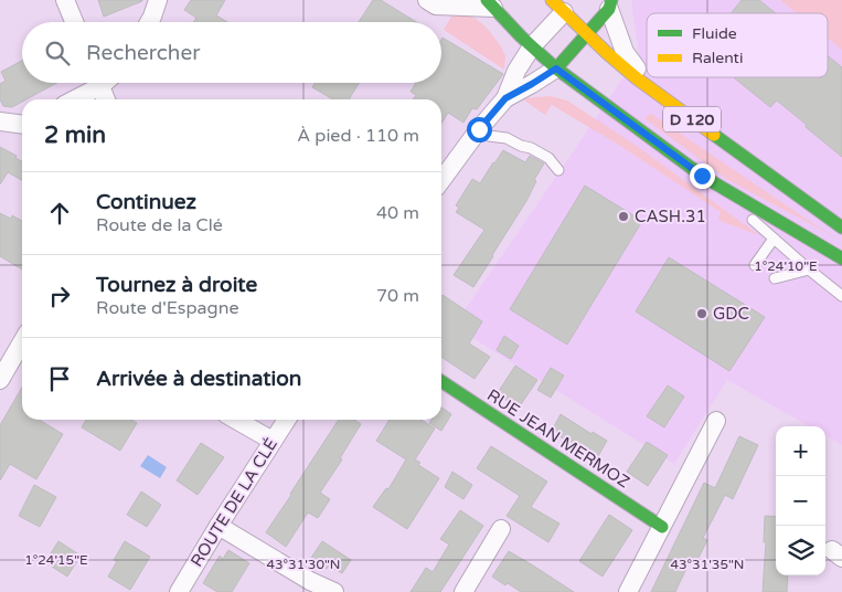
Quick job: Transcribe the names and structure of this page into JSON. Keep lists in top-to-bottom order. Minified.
{"streets":{"main road":["D 120","RUE JEAN MERMOZ"],"street":["ROUTE DE LA CLÉ"]},"places":["CASH.31","GDC"],"legend":["Fluide","Ralenti"],"page":{"search":"Rechercher","heading":["2 min","À pied · 110 m"],"list":[["Continuez","Route de la Clé","40 m"],["Tournez à droite","Route d'Espagne","70 m"],"Arrivée à destination"],"map_buttons":["+","−"]},"coordinates":["1°24'10\"E","1°24'15\"E","43°31'30\"N","43°31'35\"N"]}
